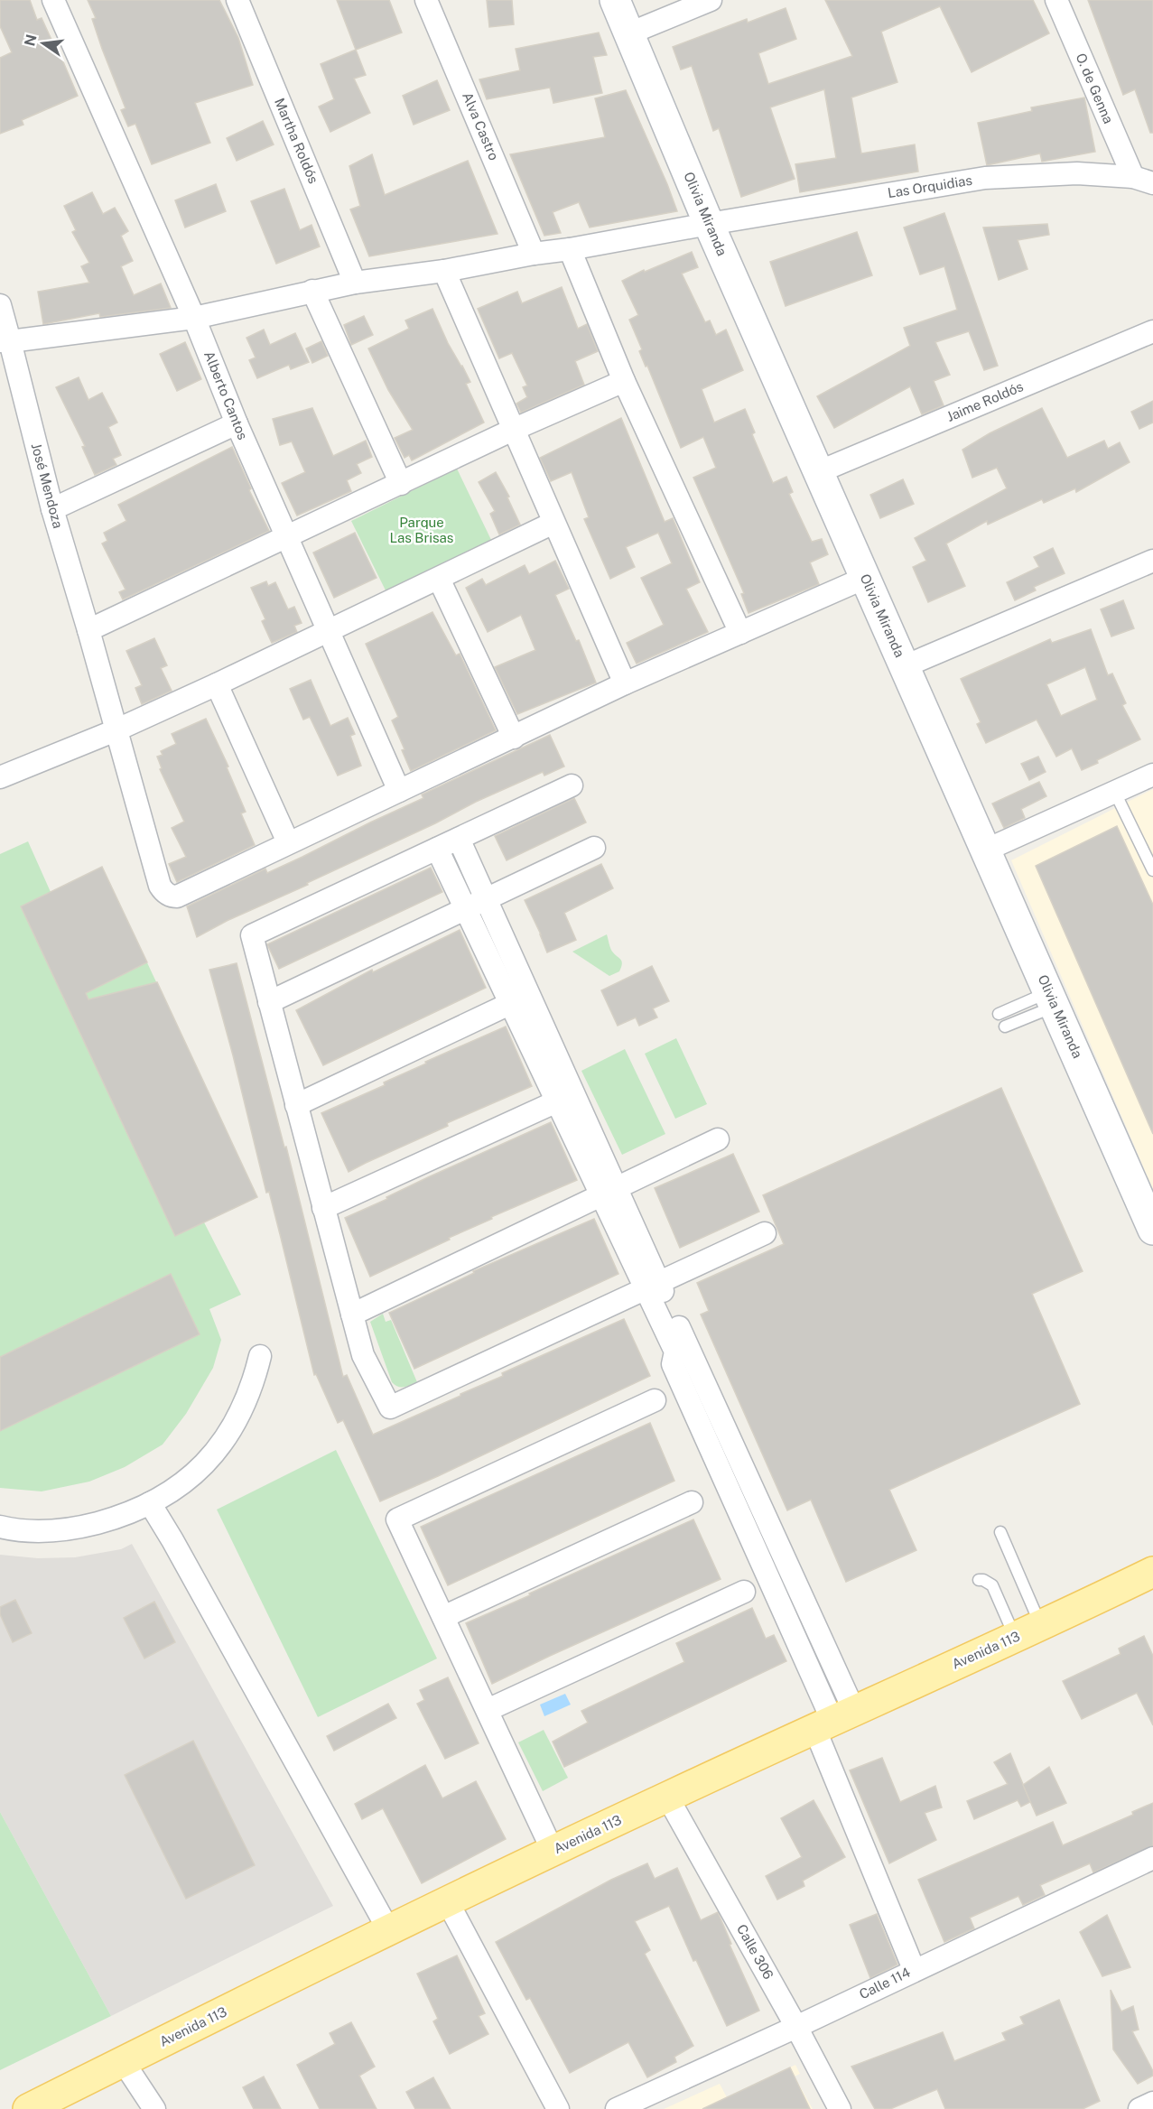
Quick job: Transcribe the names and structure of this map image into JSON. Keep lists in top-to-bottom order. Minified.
{"streets":{"main road":["Avenida 113"],"street":["O. de Genna","Alva Castro","Martha Roldós","Las Orquidias","Olivia Miranda","Alberto Cantos","Jaime Roldós","José Mendoza","Calle 306","Calle 114"]},"crossings":[["O. de Genna","Las Orquidias"],["Alva Castro","Las Orquidias"],["Martha Roldós","Las Orquidias"],["Las Orquidias","Olivia Miranda"],["Las Orquidias","Alberto Cantos"],["Las Orquidias","José Mendoza"],["Olivia Miranda","Jaime Roldós"],["Avenida 113","Calle 306"],["Calle 306","Calle 114"]],"parks":["Parque Las Brisas"],"north":"left"}
